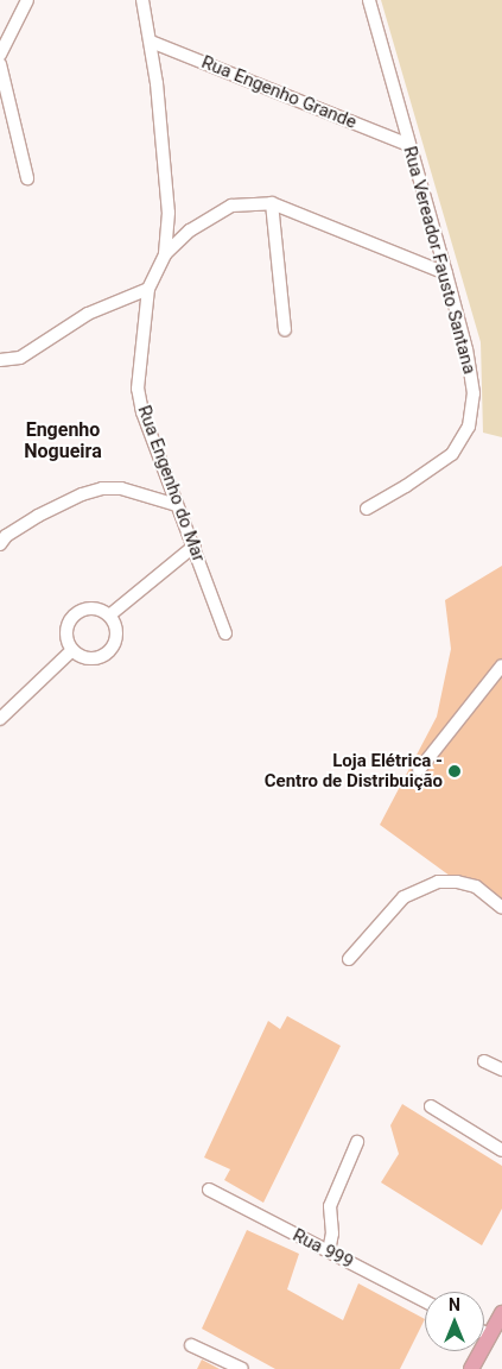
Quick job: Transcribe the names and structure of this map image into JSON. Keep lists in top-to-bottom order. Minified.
{"streets":{"street":["Rua Engenho Grande","Rua Vereador Fausto Santana","Rua Engenho do Mar","Rua 999"]},"crossings":[["Rua Engenho Grande","Rua Vereador Fausto Santana"],["Rua Vereador Fausto Santana","Rua Engenho do Mar"]],"districts":["Engenho Nogueira"],"places":["Loja Elétrica - Centro de Distribuição"],"north":"top"}
